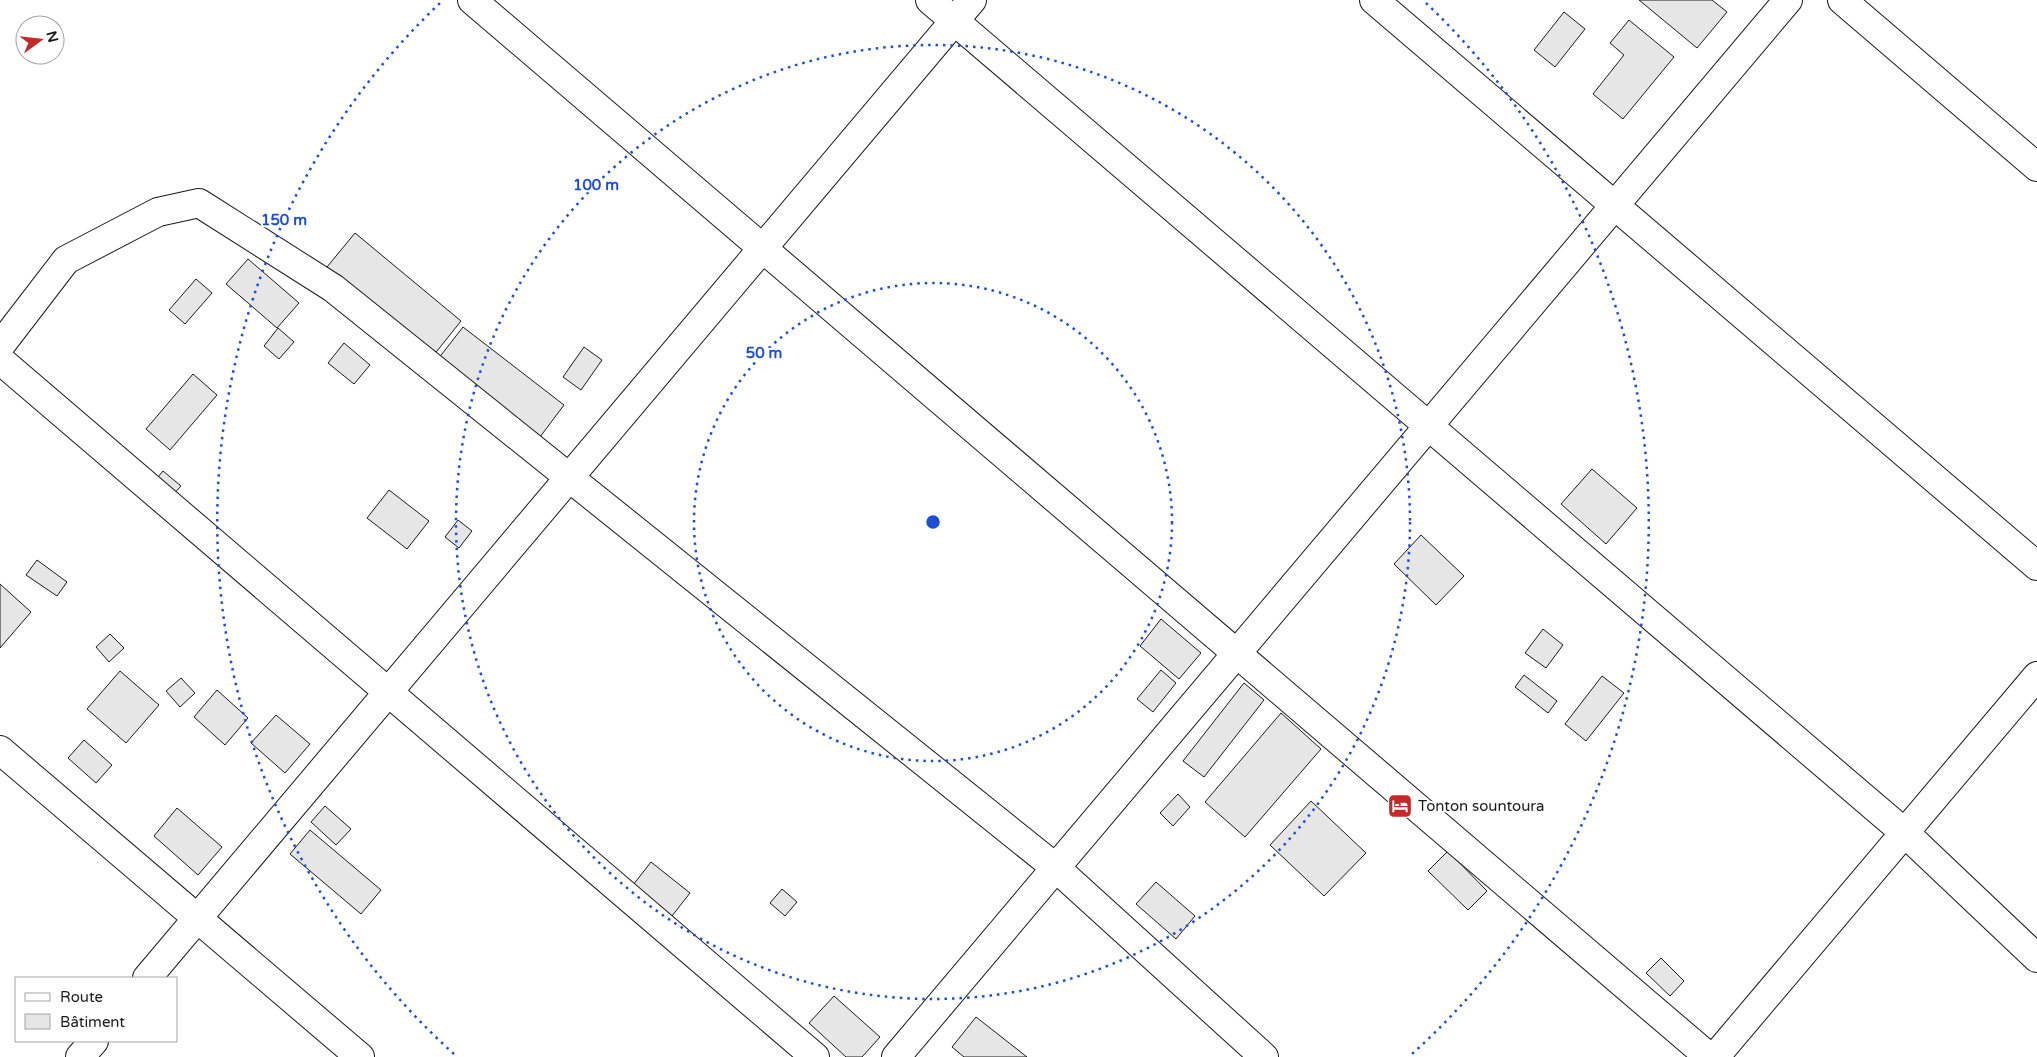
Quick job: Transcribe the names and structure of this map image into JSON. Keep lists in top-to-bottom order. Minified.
{"places":{"hotel":["Tonton sountoura"]},"legend":["Route","Bâtiment"],"north":"right","rings":["100 m","150 m","50 m"]}
